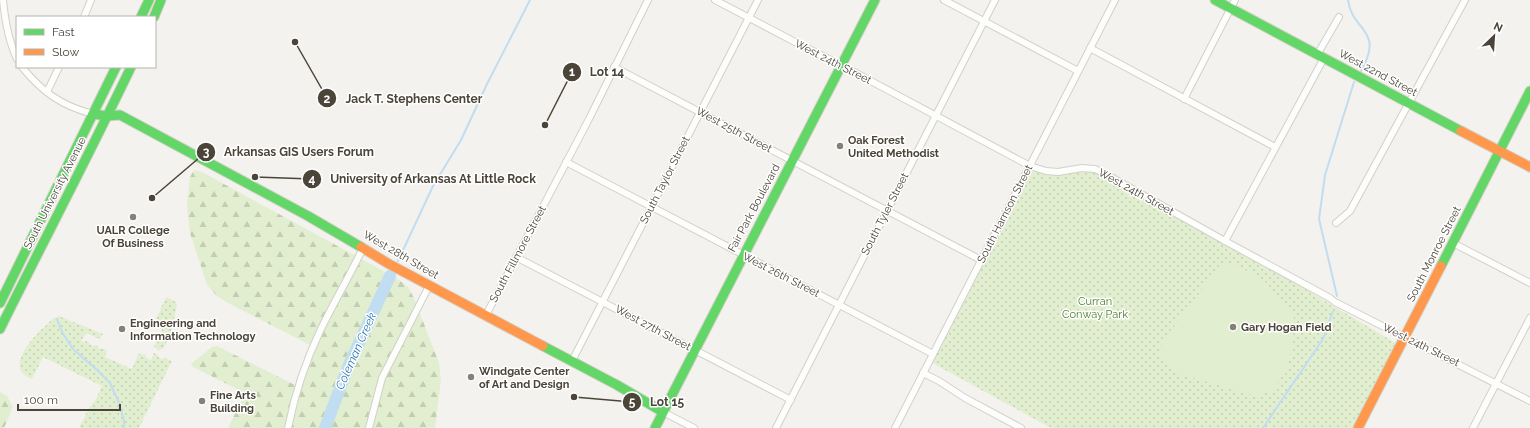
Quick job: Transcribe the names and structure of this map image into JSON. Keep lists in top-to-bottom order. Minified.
{"streets":{"street":["West 24th Street","West 22nd Street","West 25th Street","South Taylor Street","South University Avenue","Fair Park Boulevard","South Tyler Street","South Harrison Street","South Fillmore Street","South Monroe Street","West 28th Street","West 26th Street","West 27th Street"]},"crossings":[["West 24th Street","South Taylor Street"],["West 24th Street","Fair Park Boulevard"],["West 24th Street","South Tyler Street"],["West 24th Street","South Harrison Street"],["West 24th Street","South Monroe Street"],["West 22nd Street","South Monroe Street"],["West 25th Street","South Taylor Street"],["West 25th Street","Fair Park Boulevard"],["West 25th Street","South Tyler Street"],["West 25th Street","South Harrison Street"],["West 25th Street","South Fillmore Street"],["South Taylor Street","West 28th Street"],["South Taylor Street","West 26th Street"],["South Taylor Street","West 27th Street"],["South University Avenue","West 28th Street"],["Fair Park Boulevard","West 28th Street"],["Fair Park Boulevard","West 26th Street"],["Fair Park Boulevard","West 27th Street"],["South Tyler Street","West 26th Street"],["South Tyler Street","West 27th Street"],["South Harrison Street","West 26th Street"],["South Fillmore Street","West 28th Street"],["South Fillmore Street","West 26th Street"],["South Fillmore Street","West 27th Street"]],"water":["Coleman Creek"],"parks":["Curran Conway Park"],"places":["Jack T. Stephens Center","Lot 14","Oak Forest United Methodist","University of Arkansas At Little Rock","Arkansas GIS Users Forum","UALR College Of Business","Gary Hogan Field","Engineering and Information Technology","Windgate Center of Art and Design","Lot 15","Fine Arts Building"],"legend":["Fast","Slow"],"scale_bar":"100 m","north":"top right"}
